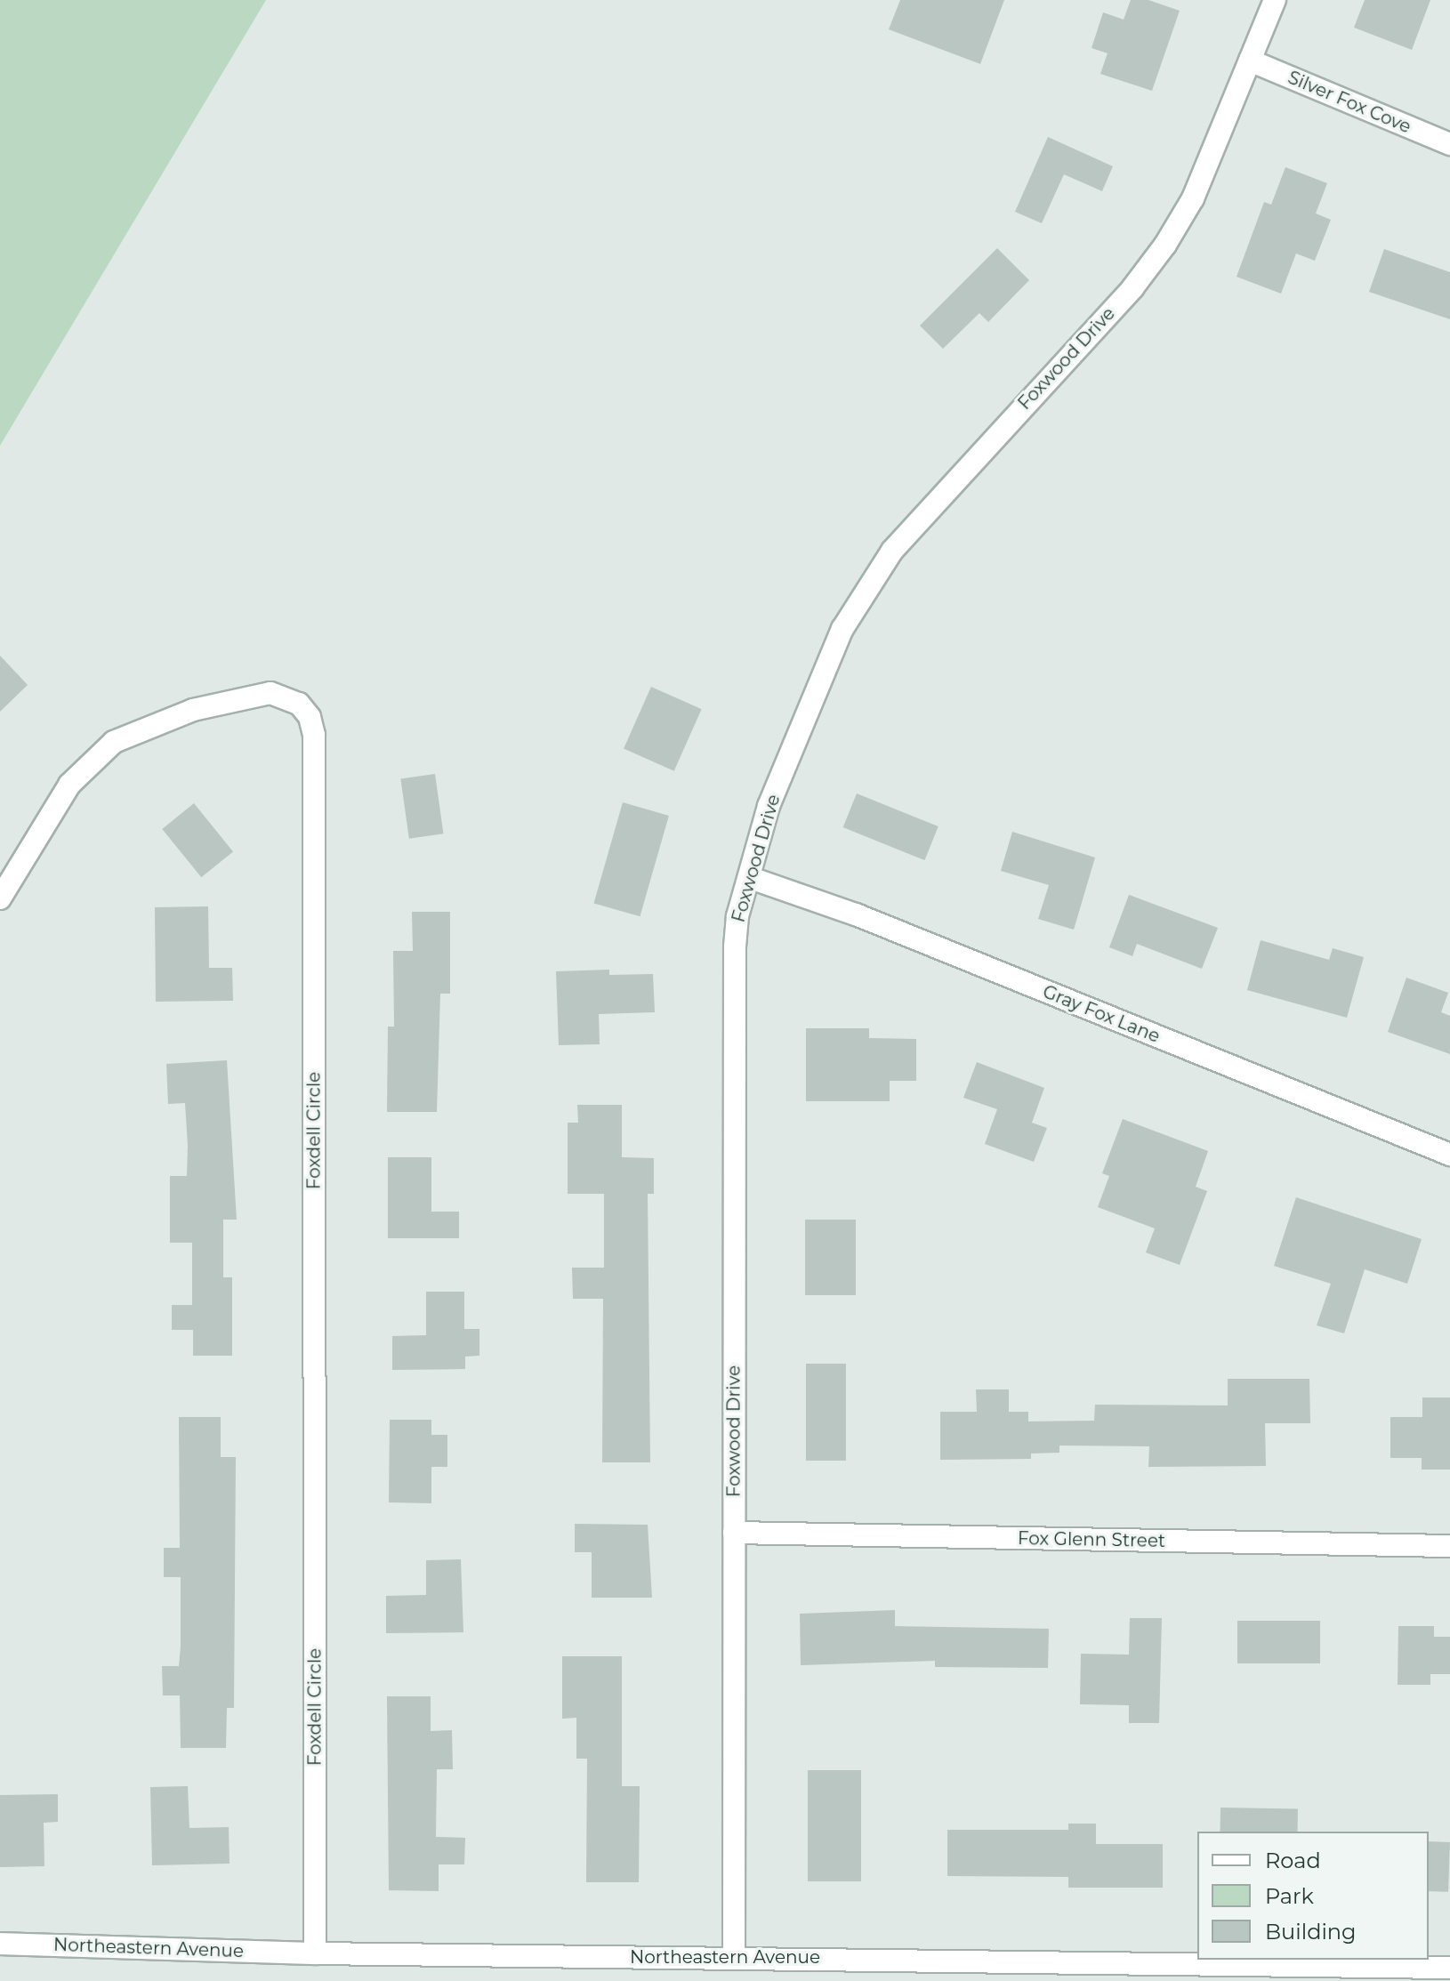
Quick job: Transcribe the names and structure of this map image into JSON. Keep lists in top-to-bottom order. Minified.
{"streets":{"street":["Silver Fox Cove","Foxwood Drive","Gray Fox Lane","Foxdell Circle","Fox Glenn Street","Northeastern Avenue"]},"crossings":[["Silver Fox Cove","Foxwood Drive"],["Foxwood Drive","Gray Fox Lane"],["Foxwood Drive","Fox Glenn Street"],["Foxwood Drive","Northeastern Avenue"],["Foxdell Circle","Northeastern Avenue"]],"legend":["Road","Park","Building"]}
